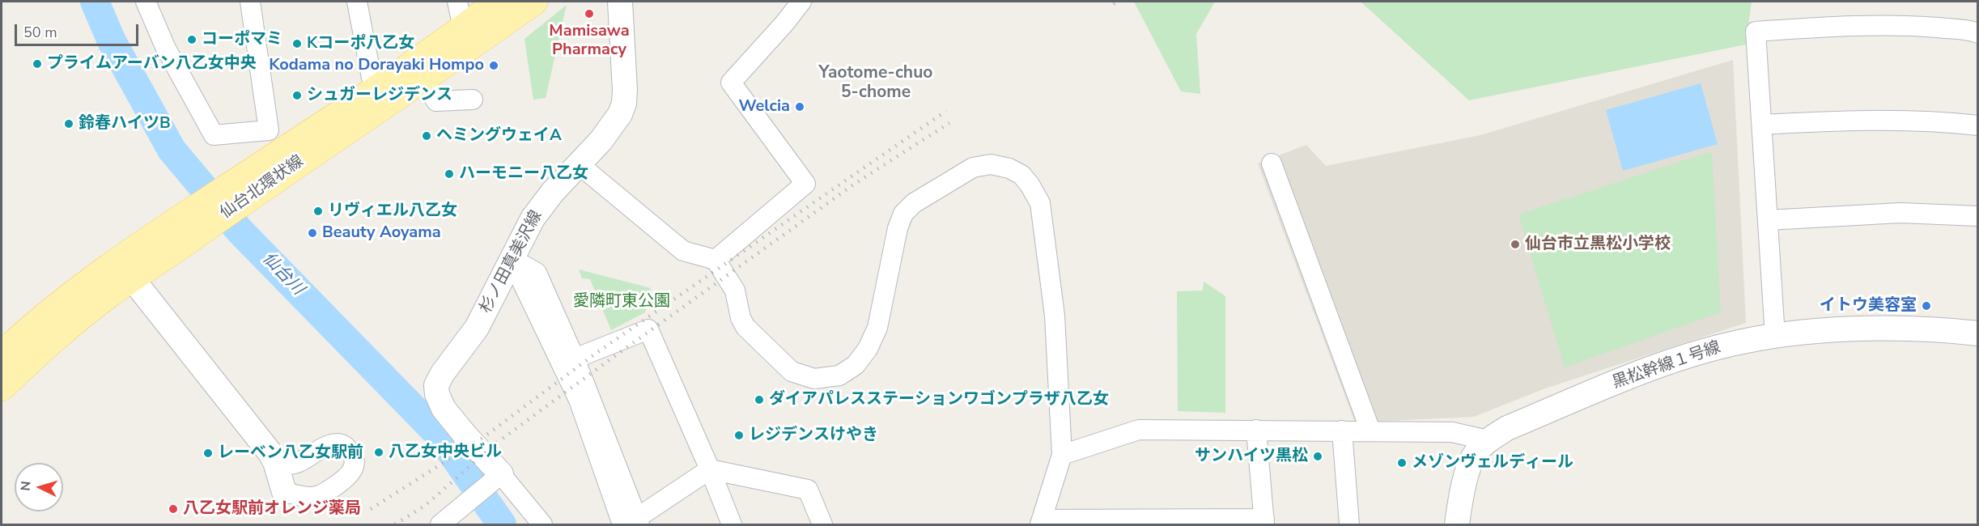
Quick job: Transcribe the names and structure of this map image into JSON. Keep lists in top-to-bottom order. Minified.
{"streets":{"main road":["仙台北環状線"],"street":["杉ノ田真美沢線","黒松幹線１号線"]},"districts":["Yaotome-chuo 5-chome"],"water":["仙台川"],"parks":["愛隣町東公園"],"places":["Mamisawa Pharmacy","コーポマミ","Kコーポ八乙女","プライムアーバン八乙女中央","Kodama no Dorayaki Hompo","シュガーレジデンス","Welcia","鈴春ハイツB","ヘミングウェイA","ハーモニー八乙女","リヴィエル八乙女","Beauty Aoyama","仙台市立黒松小学校","イトウ美容室","ダイアパレスステーションワゴンプラザ八乙女","レジデンスけやき","八乙女中央ビル","レーベン八乙女駅前","サンハイツ黒松","メゾンヴェルディール","八乙女駅前オレンジ薬局"],"scale_bar":"50 m","north":"left"}
